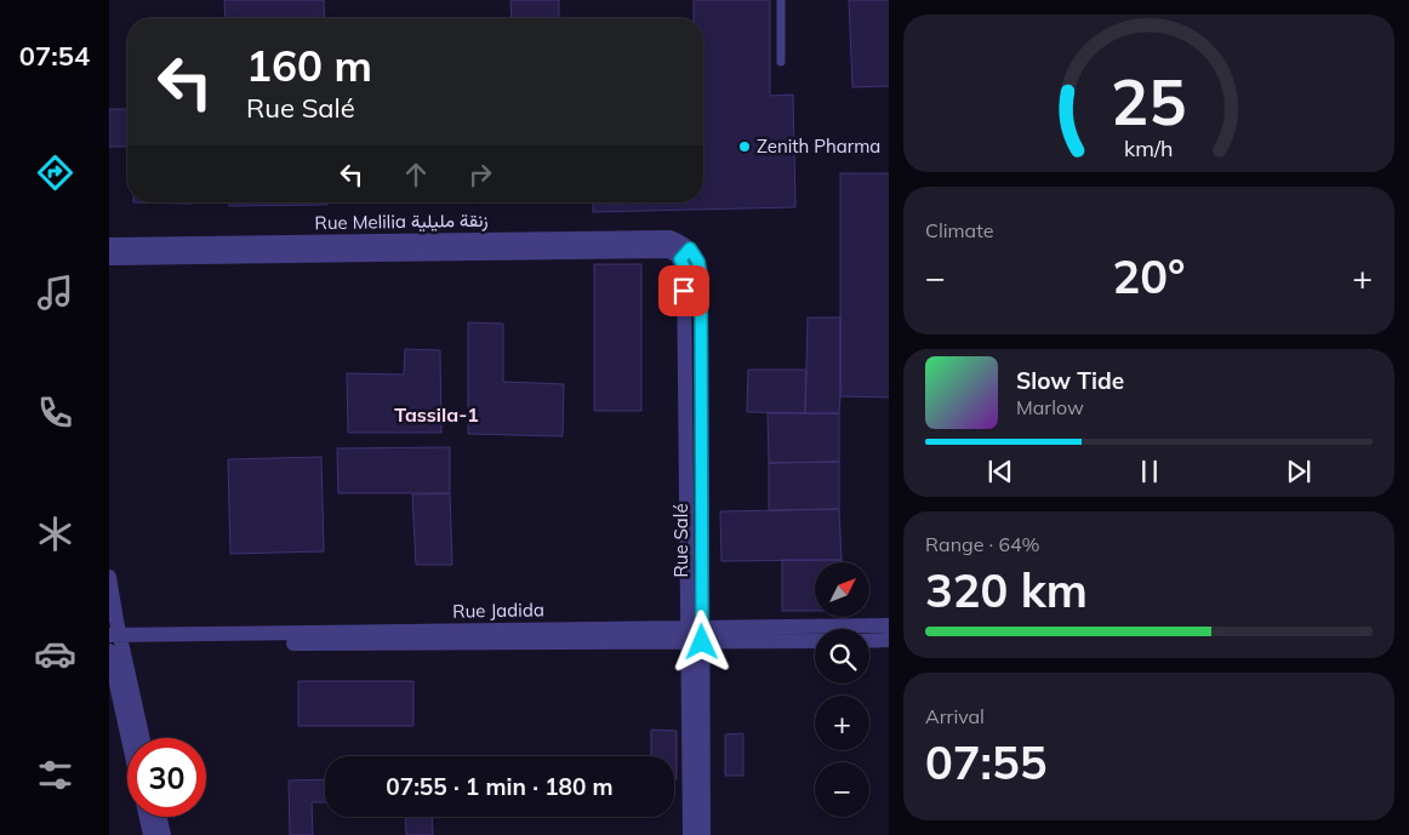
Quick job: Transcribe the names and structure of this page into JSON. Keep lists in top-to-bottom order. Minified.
{"streets":{"street":["Rue Melilia زنقة مليلية","Rue Salé","Rue Jadida"]},"crossings":[["Rue Melilia زنقة مليلية","Rue Salé"],["Rue Salé","Rue Jadida"]],"districts":["Tassila-1"],"places":["Zenith Pharma"],"north":"top right","page":{"tabs":"07:54","turn":["160 m","Rue Salé"],"tile":["Climate",["Range · 64%","320 km"],["Arrival","07:55"]],"heat":["−","20°","+"],"song":["Slow Tide","Marlow"],"map_buttons":["+","−"],"limit":"30","trip":"07:55 · 1 min · 180 m","gauge":["25","km/h"]}}
